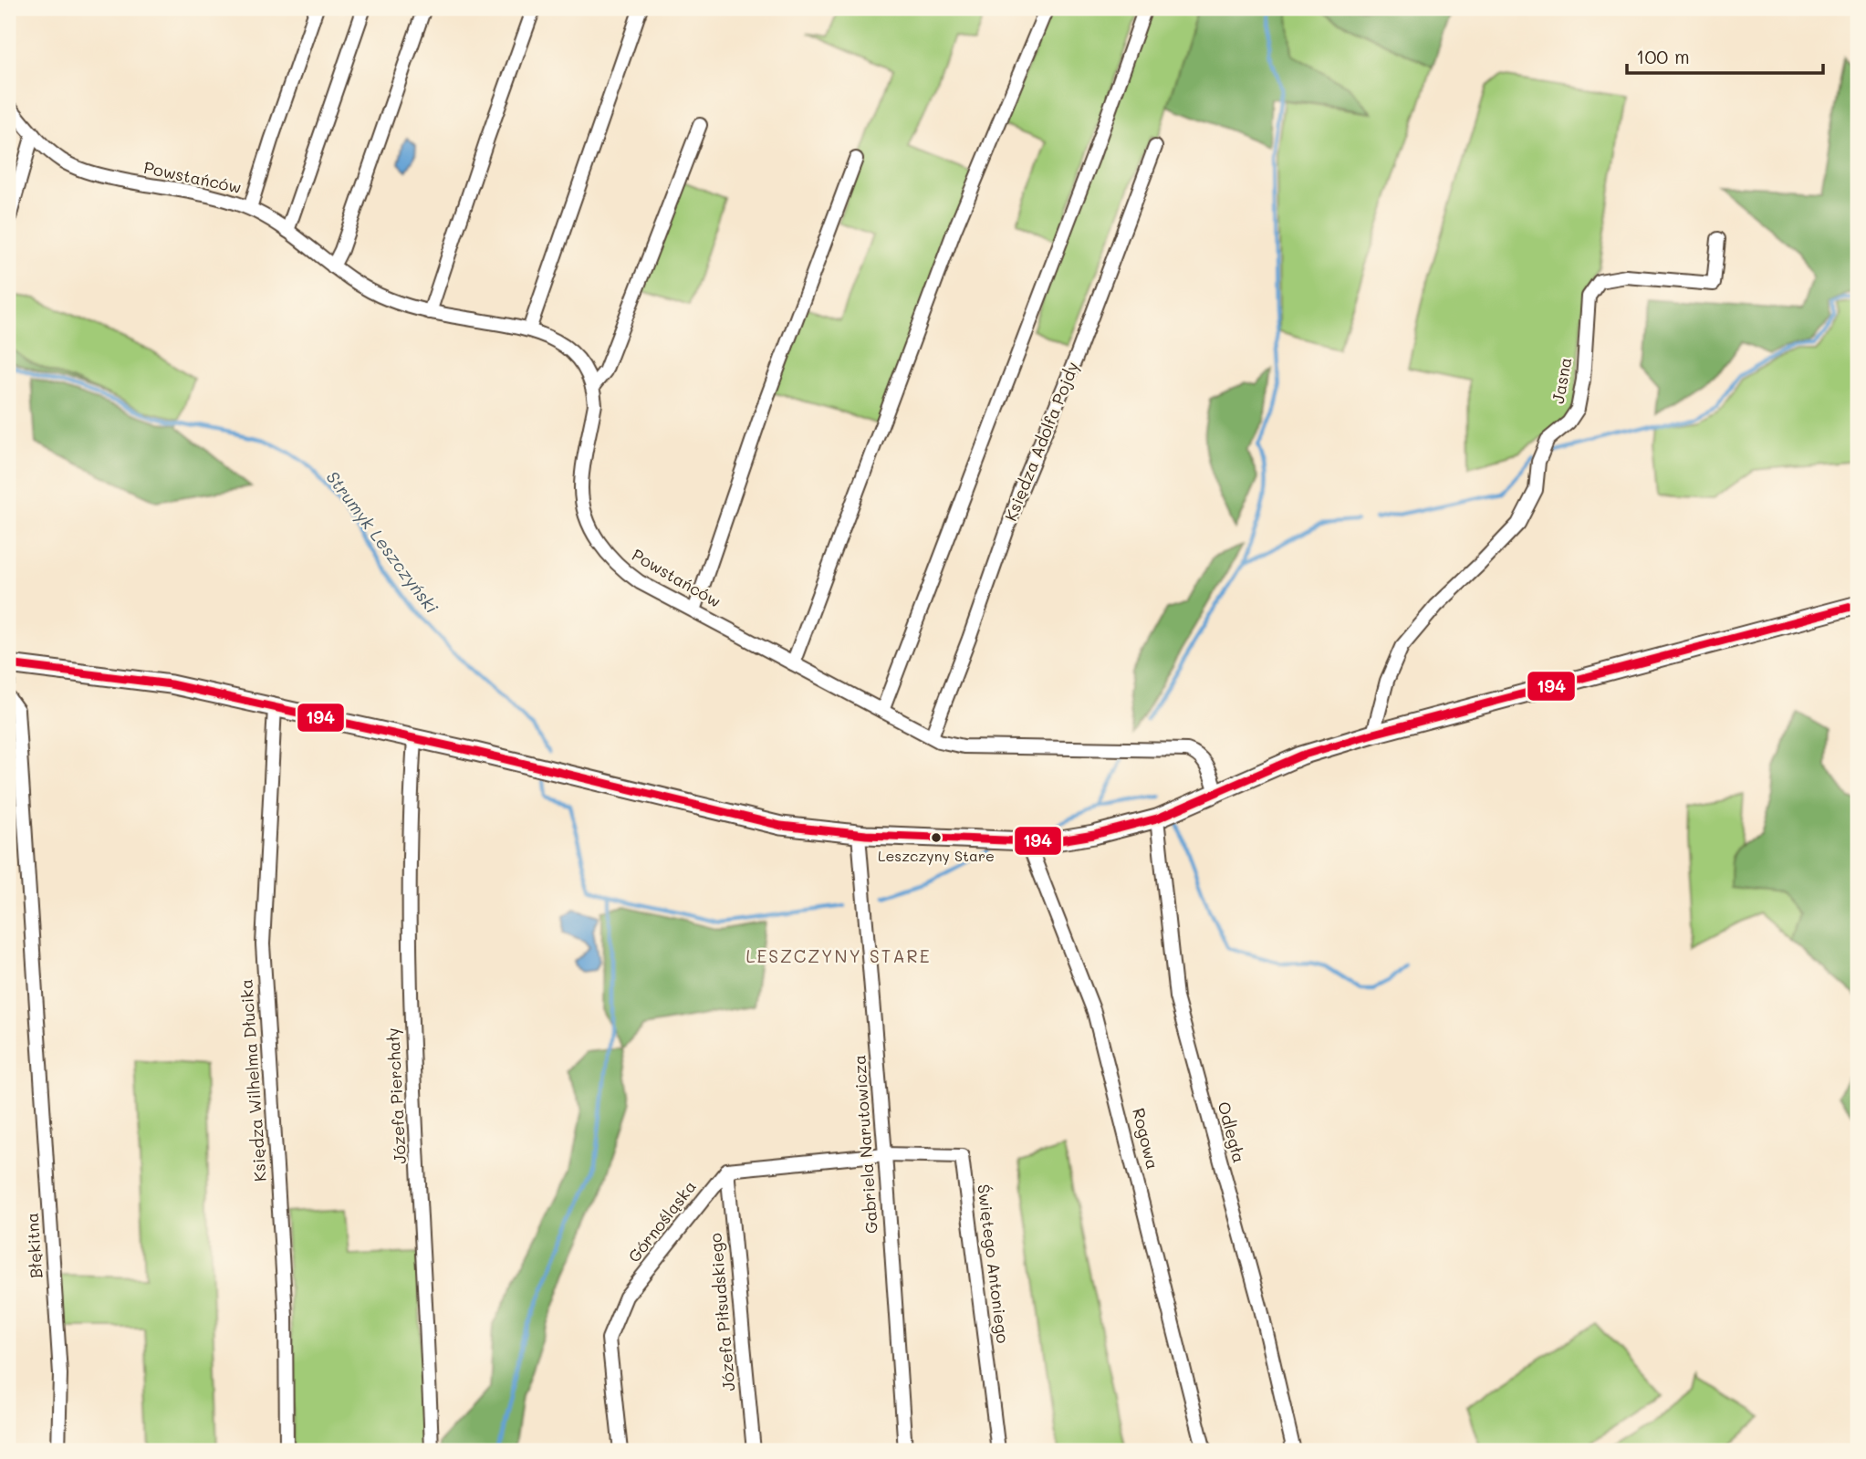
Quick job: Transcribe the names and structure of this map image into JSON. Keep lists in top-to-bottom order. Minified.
{"streets":{"street":["Powstańców","Jasna","Księdza Adolfa Pojdy","Księdza Wilhelma Dłucika","Józefa Pierchały","Odległa","Rogowa","Gabriela Narutowicza","Górnośląska","Błękitna","Świętego Antoniego","Józefa Piłsudskiego"]},"crossings":[["Powstańców","Księdza Adolfa Pojdy"],["Gabriela Narutowicza","Świętego Antoniego"],["Górnośląska","Józefa Piłsudskiego"]],"districts":["LESZCZYNY STARE"],"water":["Strumyk Leszczyński"],"places":["Leszczyny Stare"],"lines":["transit line 194"],"scale_bar":"100 m"}
